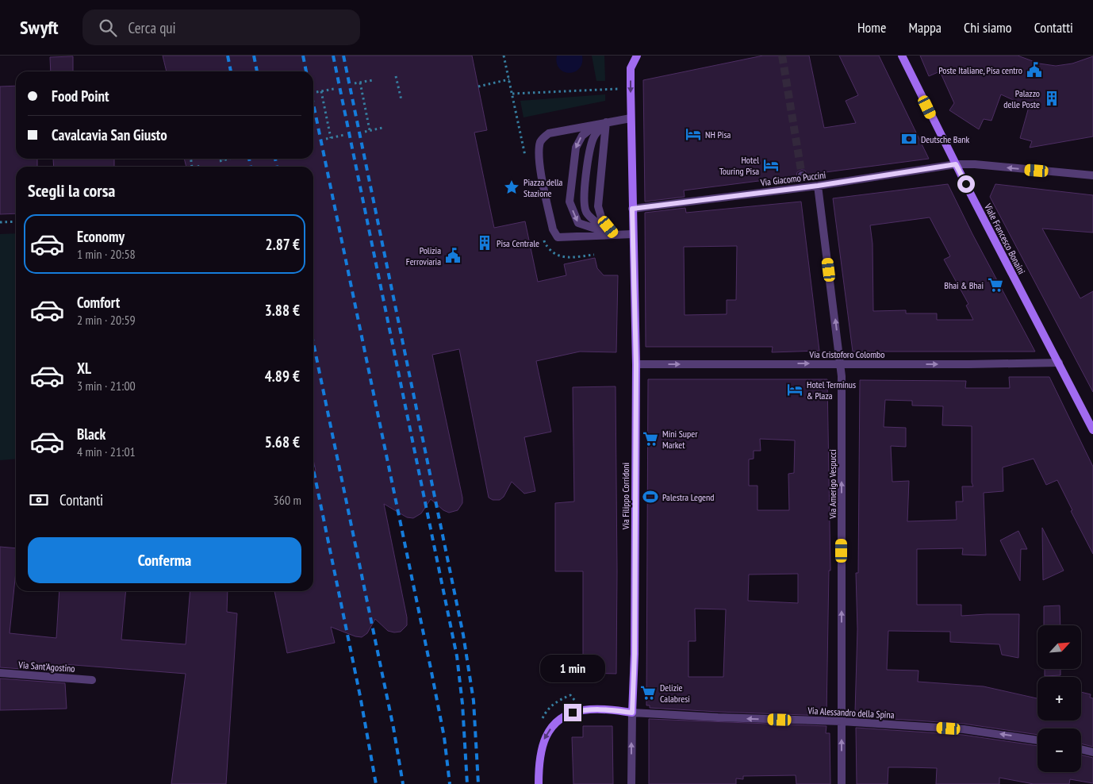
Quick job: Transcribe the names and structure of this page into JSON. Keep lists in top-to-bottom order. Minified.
{"streets":{"street":["Via Giacomo Puccini","Viale Francesco Bonaini","Via Cristoforo Colombo","Via Amerigo Vespucci","Via Filippo Corridoni","Via Sant'Agostino","Via Alessandro della Spina"]},"crossings":[["Via Giacomo Puccini","Viale Francesco Bonaini"],["Via Giacomo Puccini","Via Amerigo Vespucci"],["Via Giacomo Puccini","Via Filippo Corridoni"],["Viale Francesco Bonaini","Via Cristoforo Colombo"],["Via Cristoforo Colombo","Via Amerigo Vespucci"],["Via Cristoforo Colombo","Via Filippo Corridoni"],["Via Amerigo Vespucci","Via Alessandro della Spina"],["Via Filippo Corridoni","Via Alessandro della Spina"]],"one_way":["Via Cristoforo Colombo","Via Amerigo Vespucci","Via Alessandro della Spina"],"places":{"public building":["Poste Italiane, Pisa centro","Polizia Ferroviaria"],"building":["Palazzo delle Poste","Pisa Centrale"],"hotel":["NH Pisa","Hotel Touring Pisa","Hotel Terminus & Plaza"],"bank":["Deutsche Bank"],"place":["Piazza della Stazione"],"supermarket":["Bhai & Bhai","Mini Super Market","Delizie Calabresi"],"sports":["Palestra Legend"]},"north":"top right","page":{"header":"Swyft","search":"Cerca qui","nav":["Home","Mappa","Chi siamo","Contatti"],"banner":["Food Point","Cavalcavia San Giusto"],"heading":"Scegli la corsa","list":[{"name":"Economy","note":"1 min · 20:58","value":"2.87 €"},{"name":"Comfort","note":"2 min · 20:59","value":"3.88 €"},{"name":"XL","note":"3 min · 21:00","value":"4.89 €"},{"name":"Black","note":"4 min · 21:01","value":"5.68 €"}],"pay":["Contanti","360 m"],"buttons":"Conferma","map_buttons":["+","−"],"bubble":"1 min"}}
